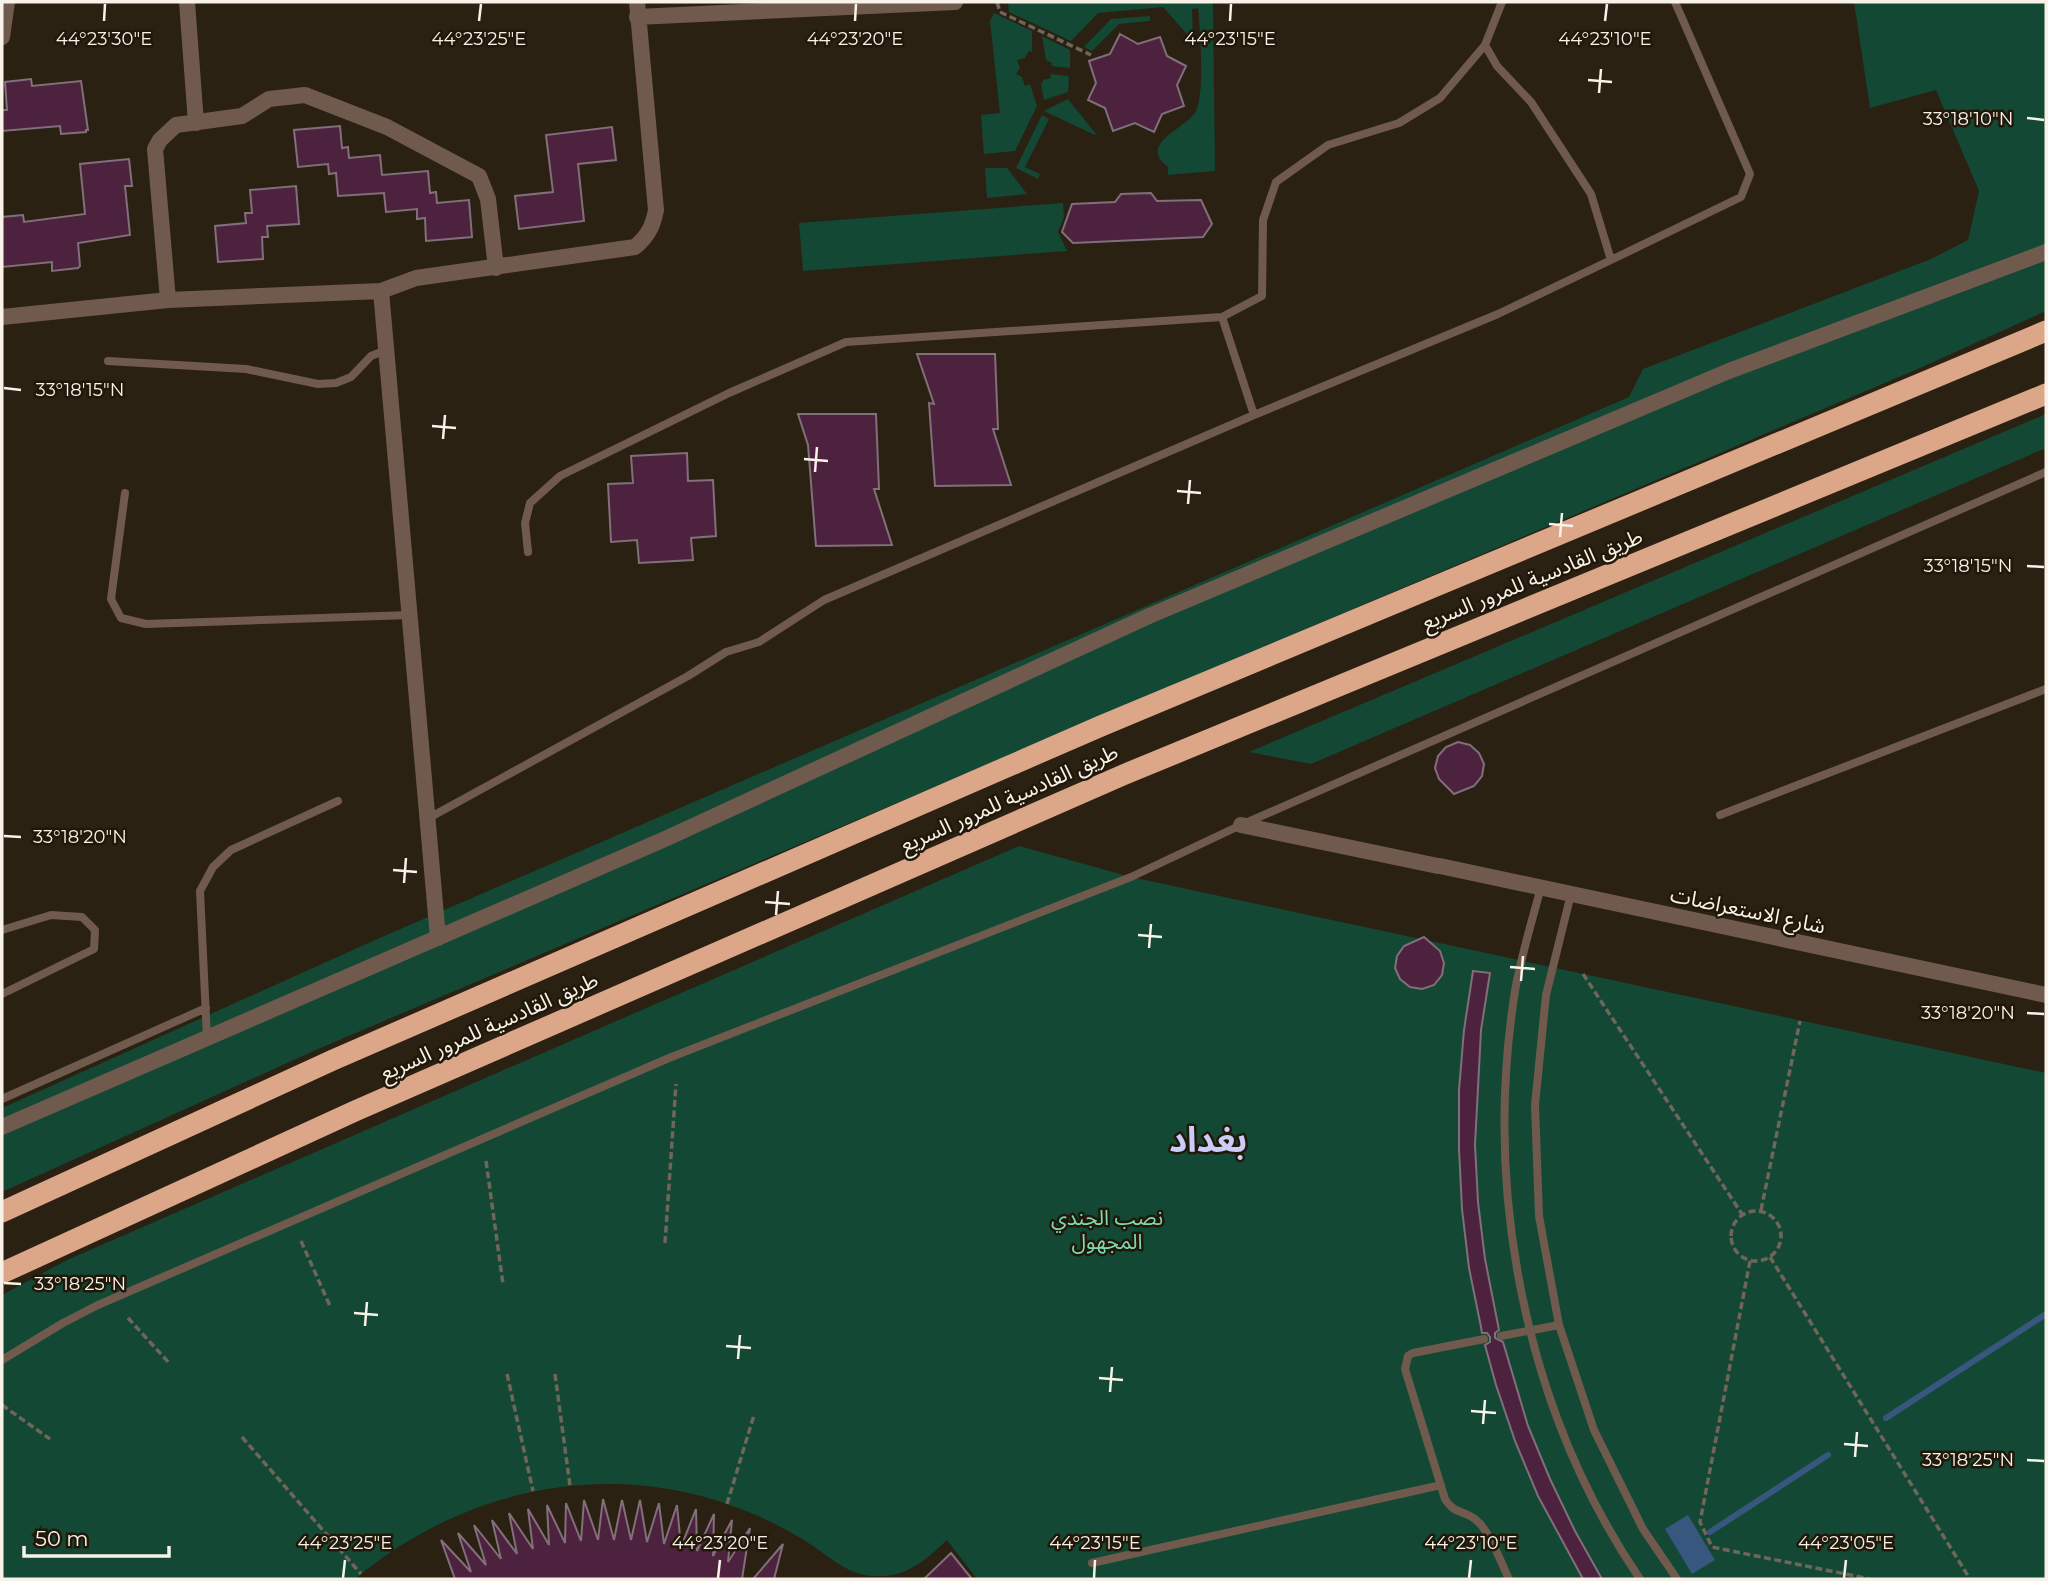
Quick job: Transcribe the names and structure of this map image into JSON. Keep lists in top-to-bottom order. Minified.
{"streets":{"highway":["طريق القادسية للمرور السريع"],"street":["شارع الاستعراضات"]},"districts":["بغداد"],"parks":["نصب الجندي المجهول"],"scale_bar":"50 m","coordinates":["44°23'30\"E","44°23'25\"E","44°23'20\"E","44°23'15\"E","44°23'10\"E","33°18'10\"N","33°18'15\"N","33°18'20\"N","33°18'25\"N","44°23'05\"E"]}
